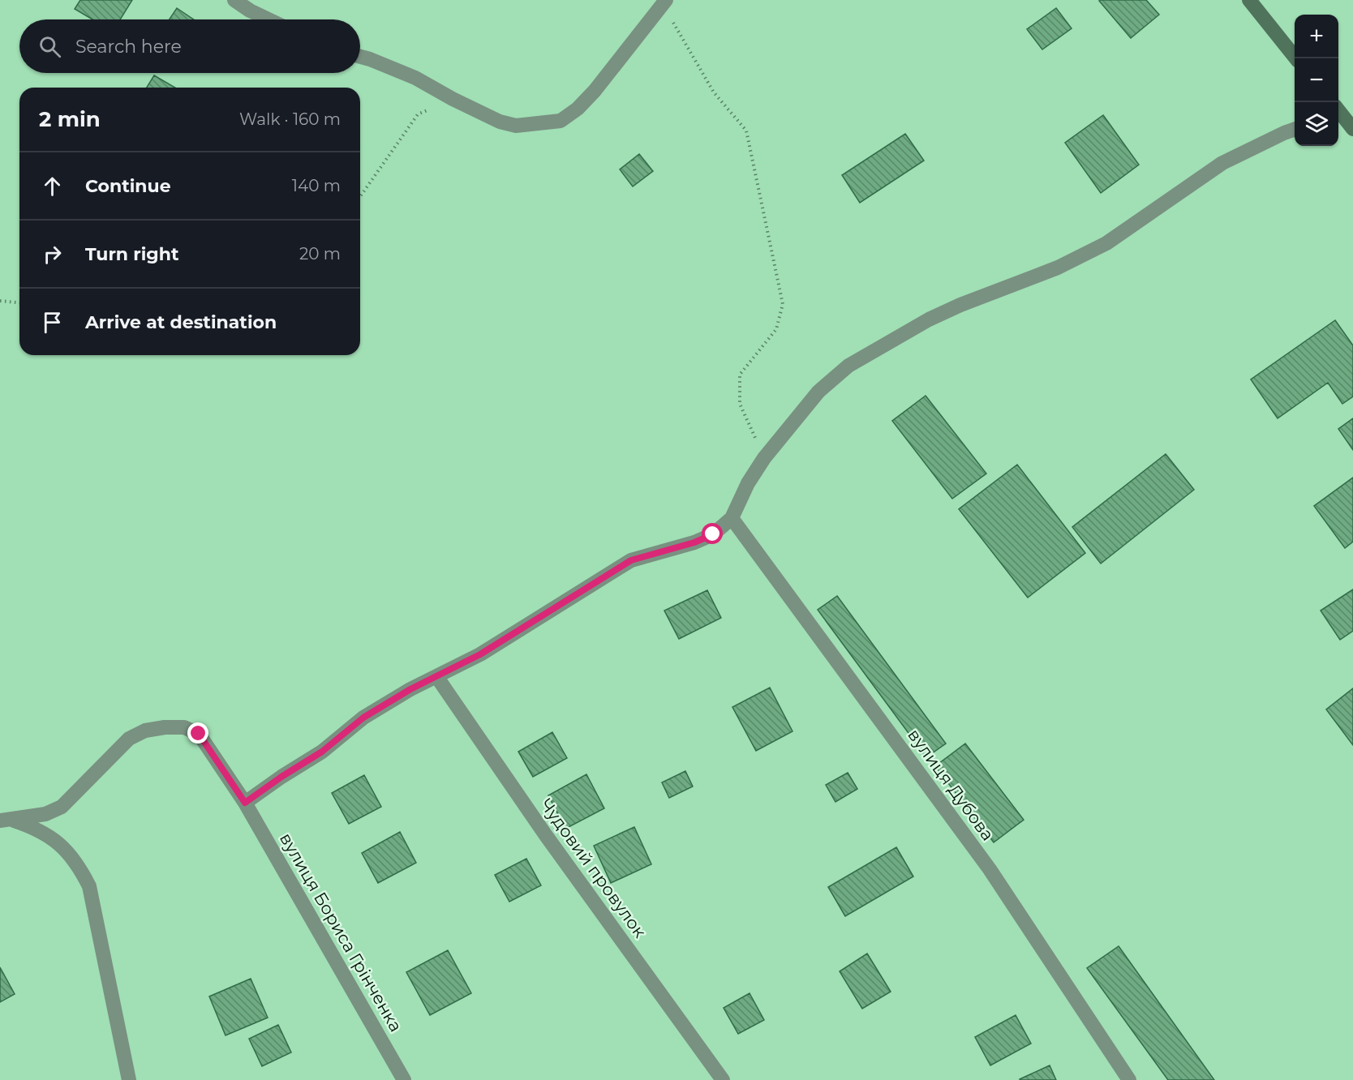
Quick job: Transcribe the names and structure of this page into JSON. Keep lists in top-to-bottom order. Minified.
{"streets":{"street":["вулиця Дубова","Чудовий провулок","вулиця Бориса Грінченка"]},"page":{"map_buttons":["+","−"],"search":"Search here","heading":["2 min","Walk · 160 m"],"list":[["Continue","140 m"],["Turn right","20 m"],"Arrive at destination"]}}
